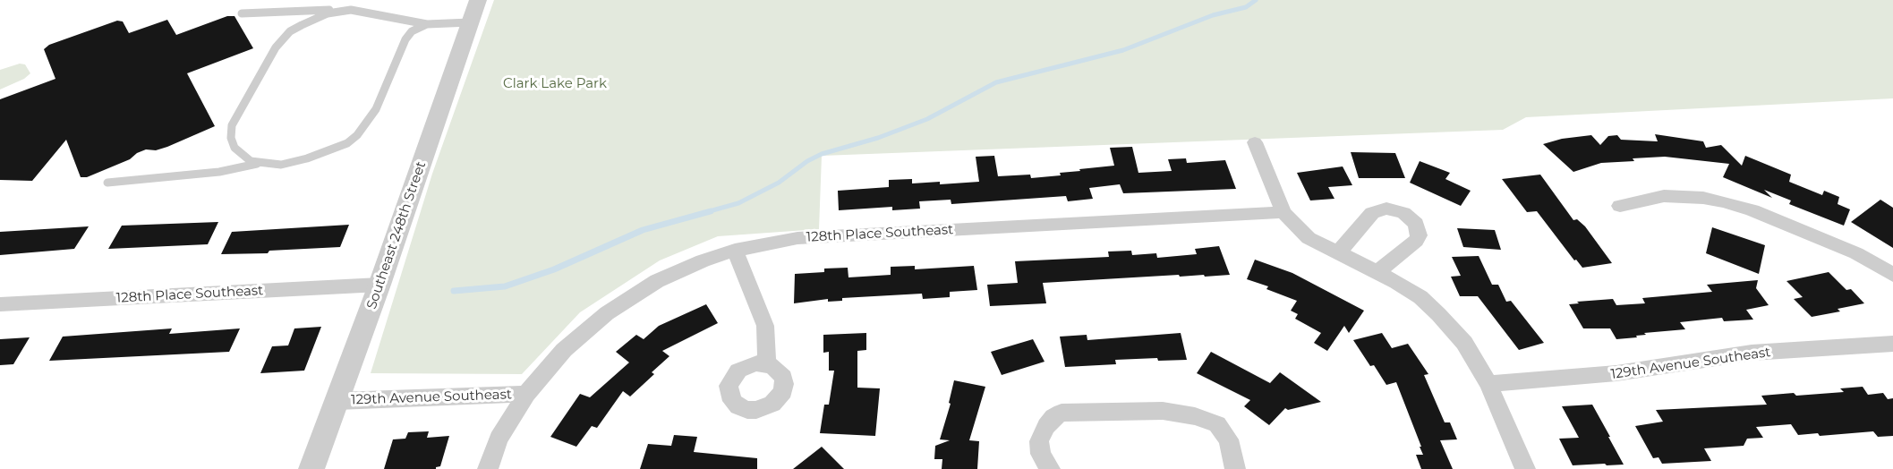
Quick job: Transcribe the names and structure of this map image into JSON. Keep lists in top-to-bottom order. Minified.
{"streets":{"street":["128th Place Southeast","Southeast 248th Street","129th Avenue Southeast"]},"crossings":[["128th Place Southeast","Southeast 248th Street"],["128th Place Southeast","129th Avenue Southeast"],["Southeast 248th Street","129th Avenue Southeast"]],"parks":["Clark Lake Park"]}
